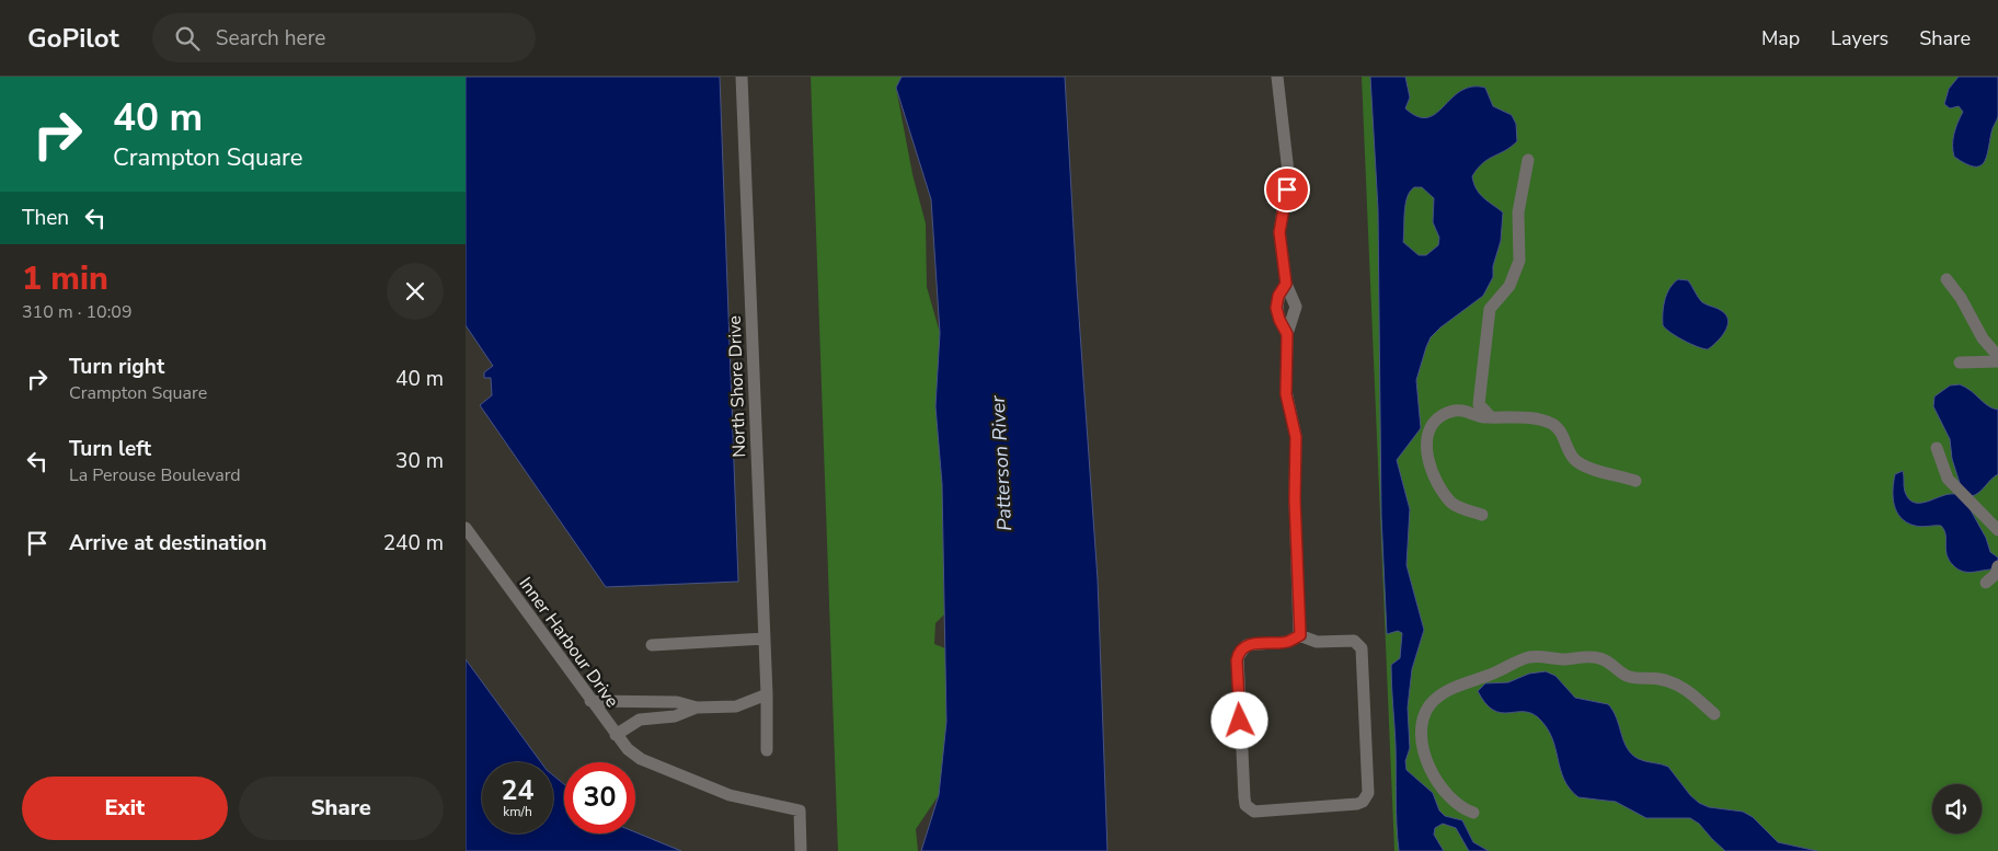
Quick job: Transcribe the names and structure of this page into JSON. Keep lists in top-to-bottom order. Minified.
{"streets":{"street":["North Shore Drive","Inner Harbour Drive"]},"water":["Patterson River"],"page":{"header":"GoPilot","search":"Search here","nav":["Map","Layers","Share"],"turn":["40 m","Crampton Square"],"then":"Then","heading":["1 min","310 m · 10:09"],"list":[{"name":"Turn right","note":"Crampton Square","value":"40 m"},{"name":"Turn left","note":"La Perouse Boulevard","value":"30 m"},{"name":"Arrive at destination","value":"240 m"}],"speed":"24 km/h","limit":"30","buttons":["Exit","Share"]}}
